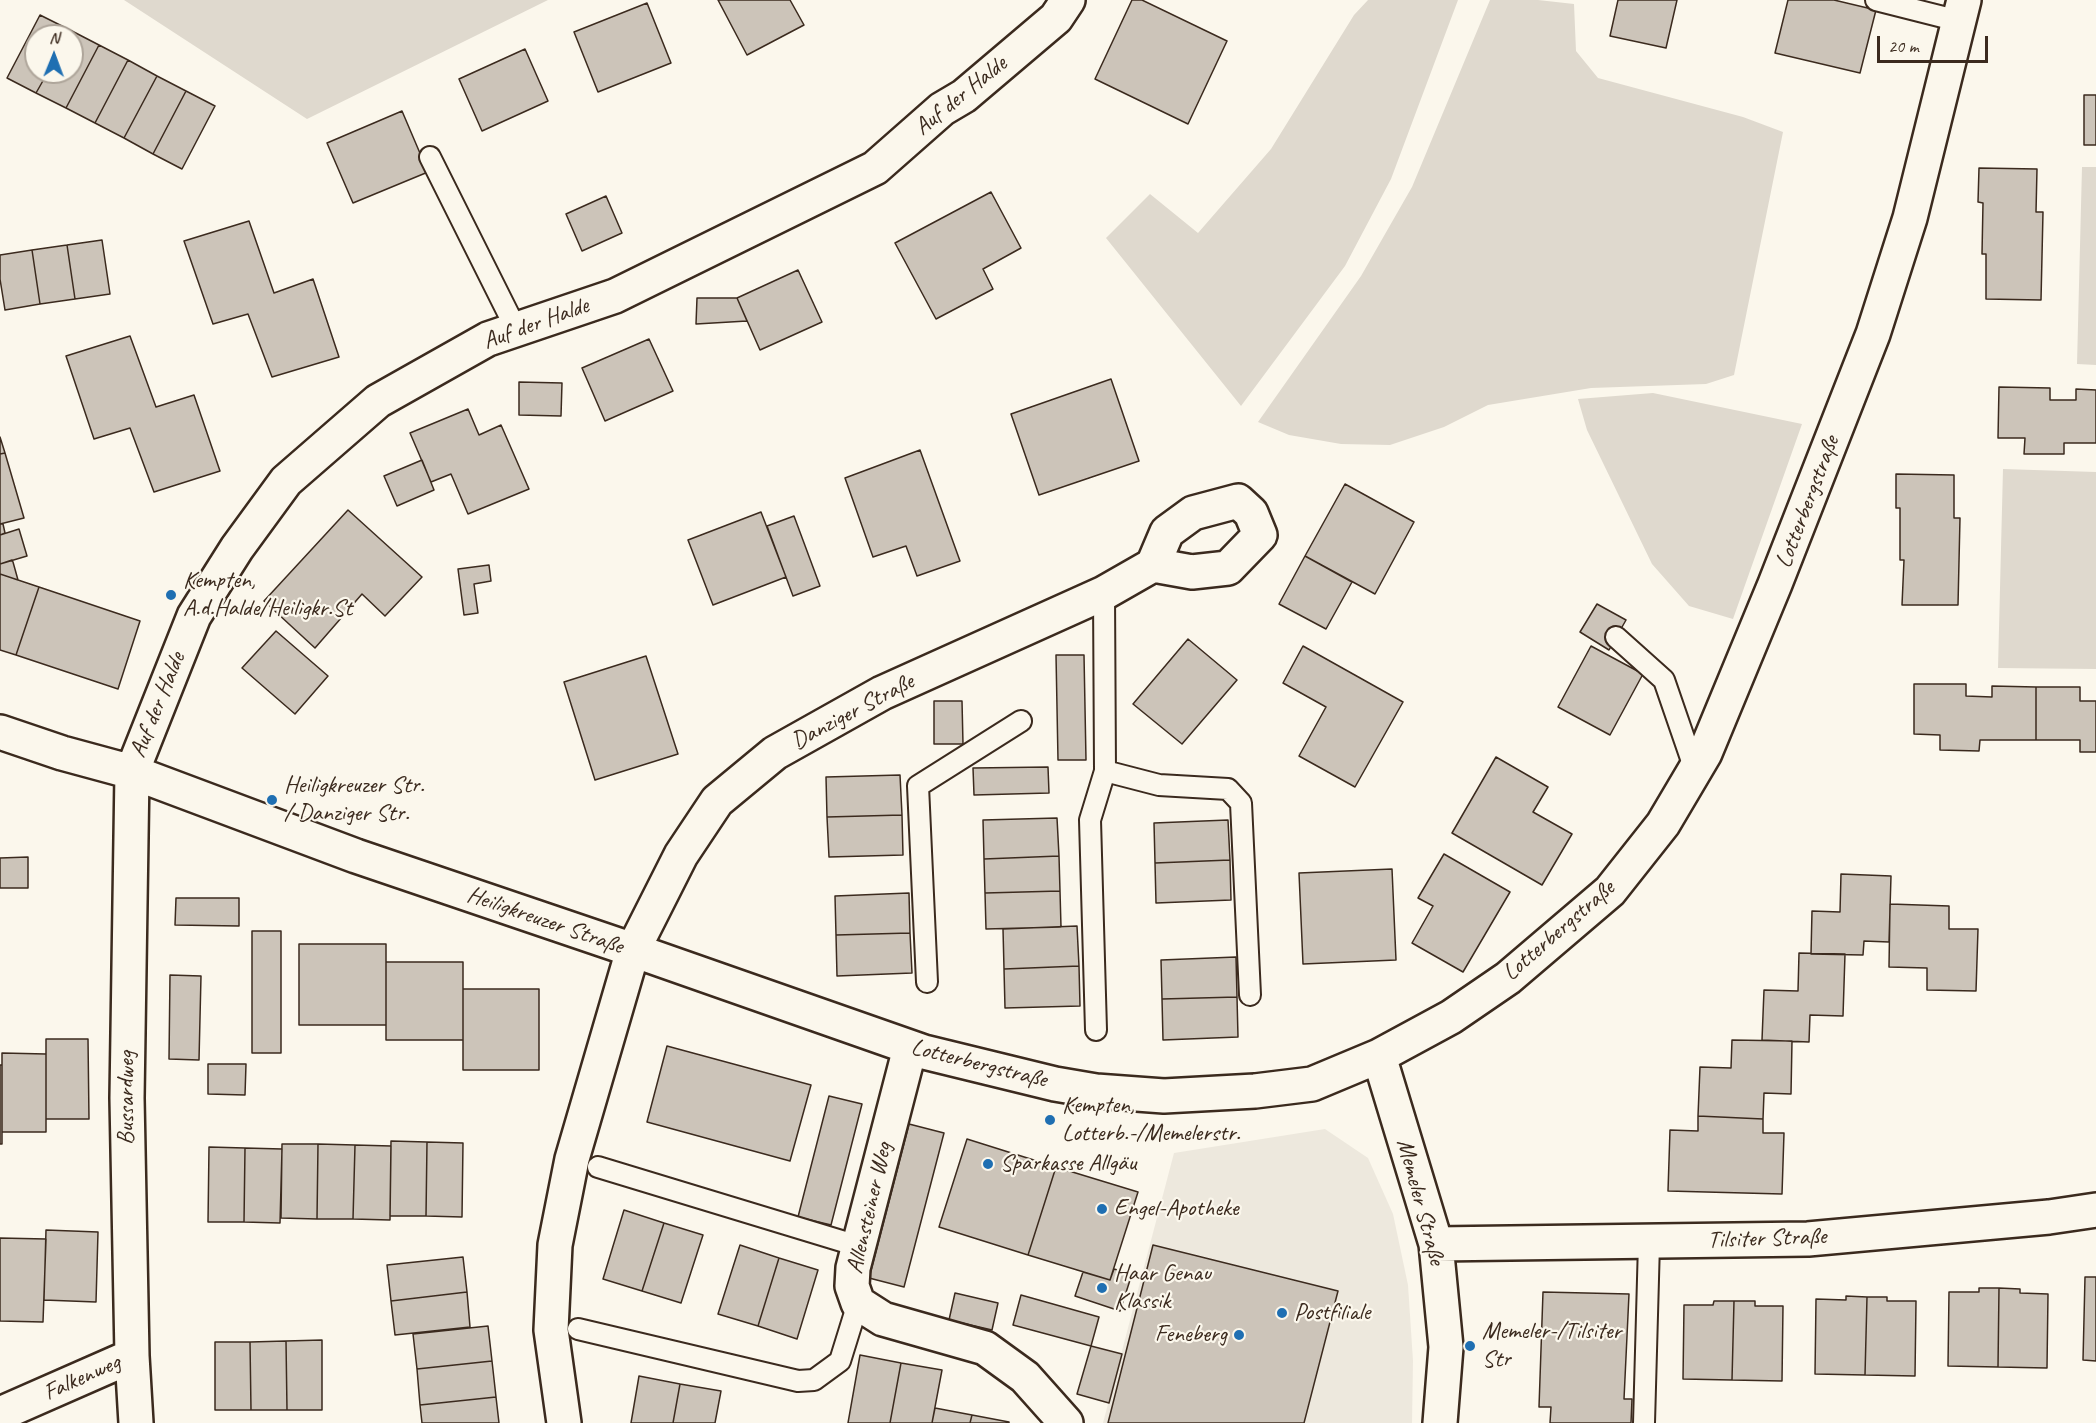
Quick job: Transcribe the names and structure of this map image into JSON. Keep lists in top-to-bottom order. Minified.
{"streets":{"street":["Auf der Halde","Lotterbergstraße","Danziger Straße","Heiligkreuzer Straße","Bussardweg","Memeler Straße","Allensteiner Weg","Tilsiter Straße","Falkenweg"]},"crossings":[["Auf der Halde","Heiligkreuzer Straße"],["Auf der Halde","Bussardweg"],["Lotterbergstraße","Danziger Straße"],["Lotterbergstraße","Heiligkreuzer Straße"],["Lotterbergstraße","Memeler Straße"],["Lotterbergstraße","Allensteiner Weg"],["Danziger Straße","Heiligkreuzer Straße"],["Heiligkreuzer Straße","Bussardweg"],["Bussardweg","Falkenweg"],["Memeler Straße","Tilsiter Straße"]],"places":["Kempten, A.d.Halde/Heiligkr.St","Heiligkreuzer Str. / Danziger Str.","Kempten, Lotterb.-/Memelerstr.","Sparkasse Allgäu","Engel-Apotheke","Haar Genau Klassik","Postfiliale","Feneberg","Memeler-/Tilsiter Str"],"scale_bar":"20 m","north":"top"}
